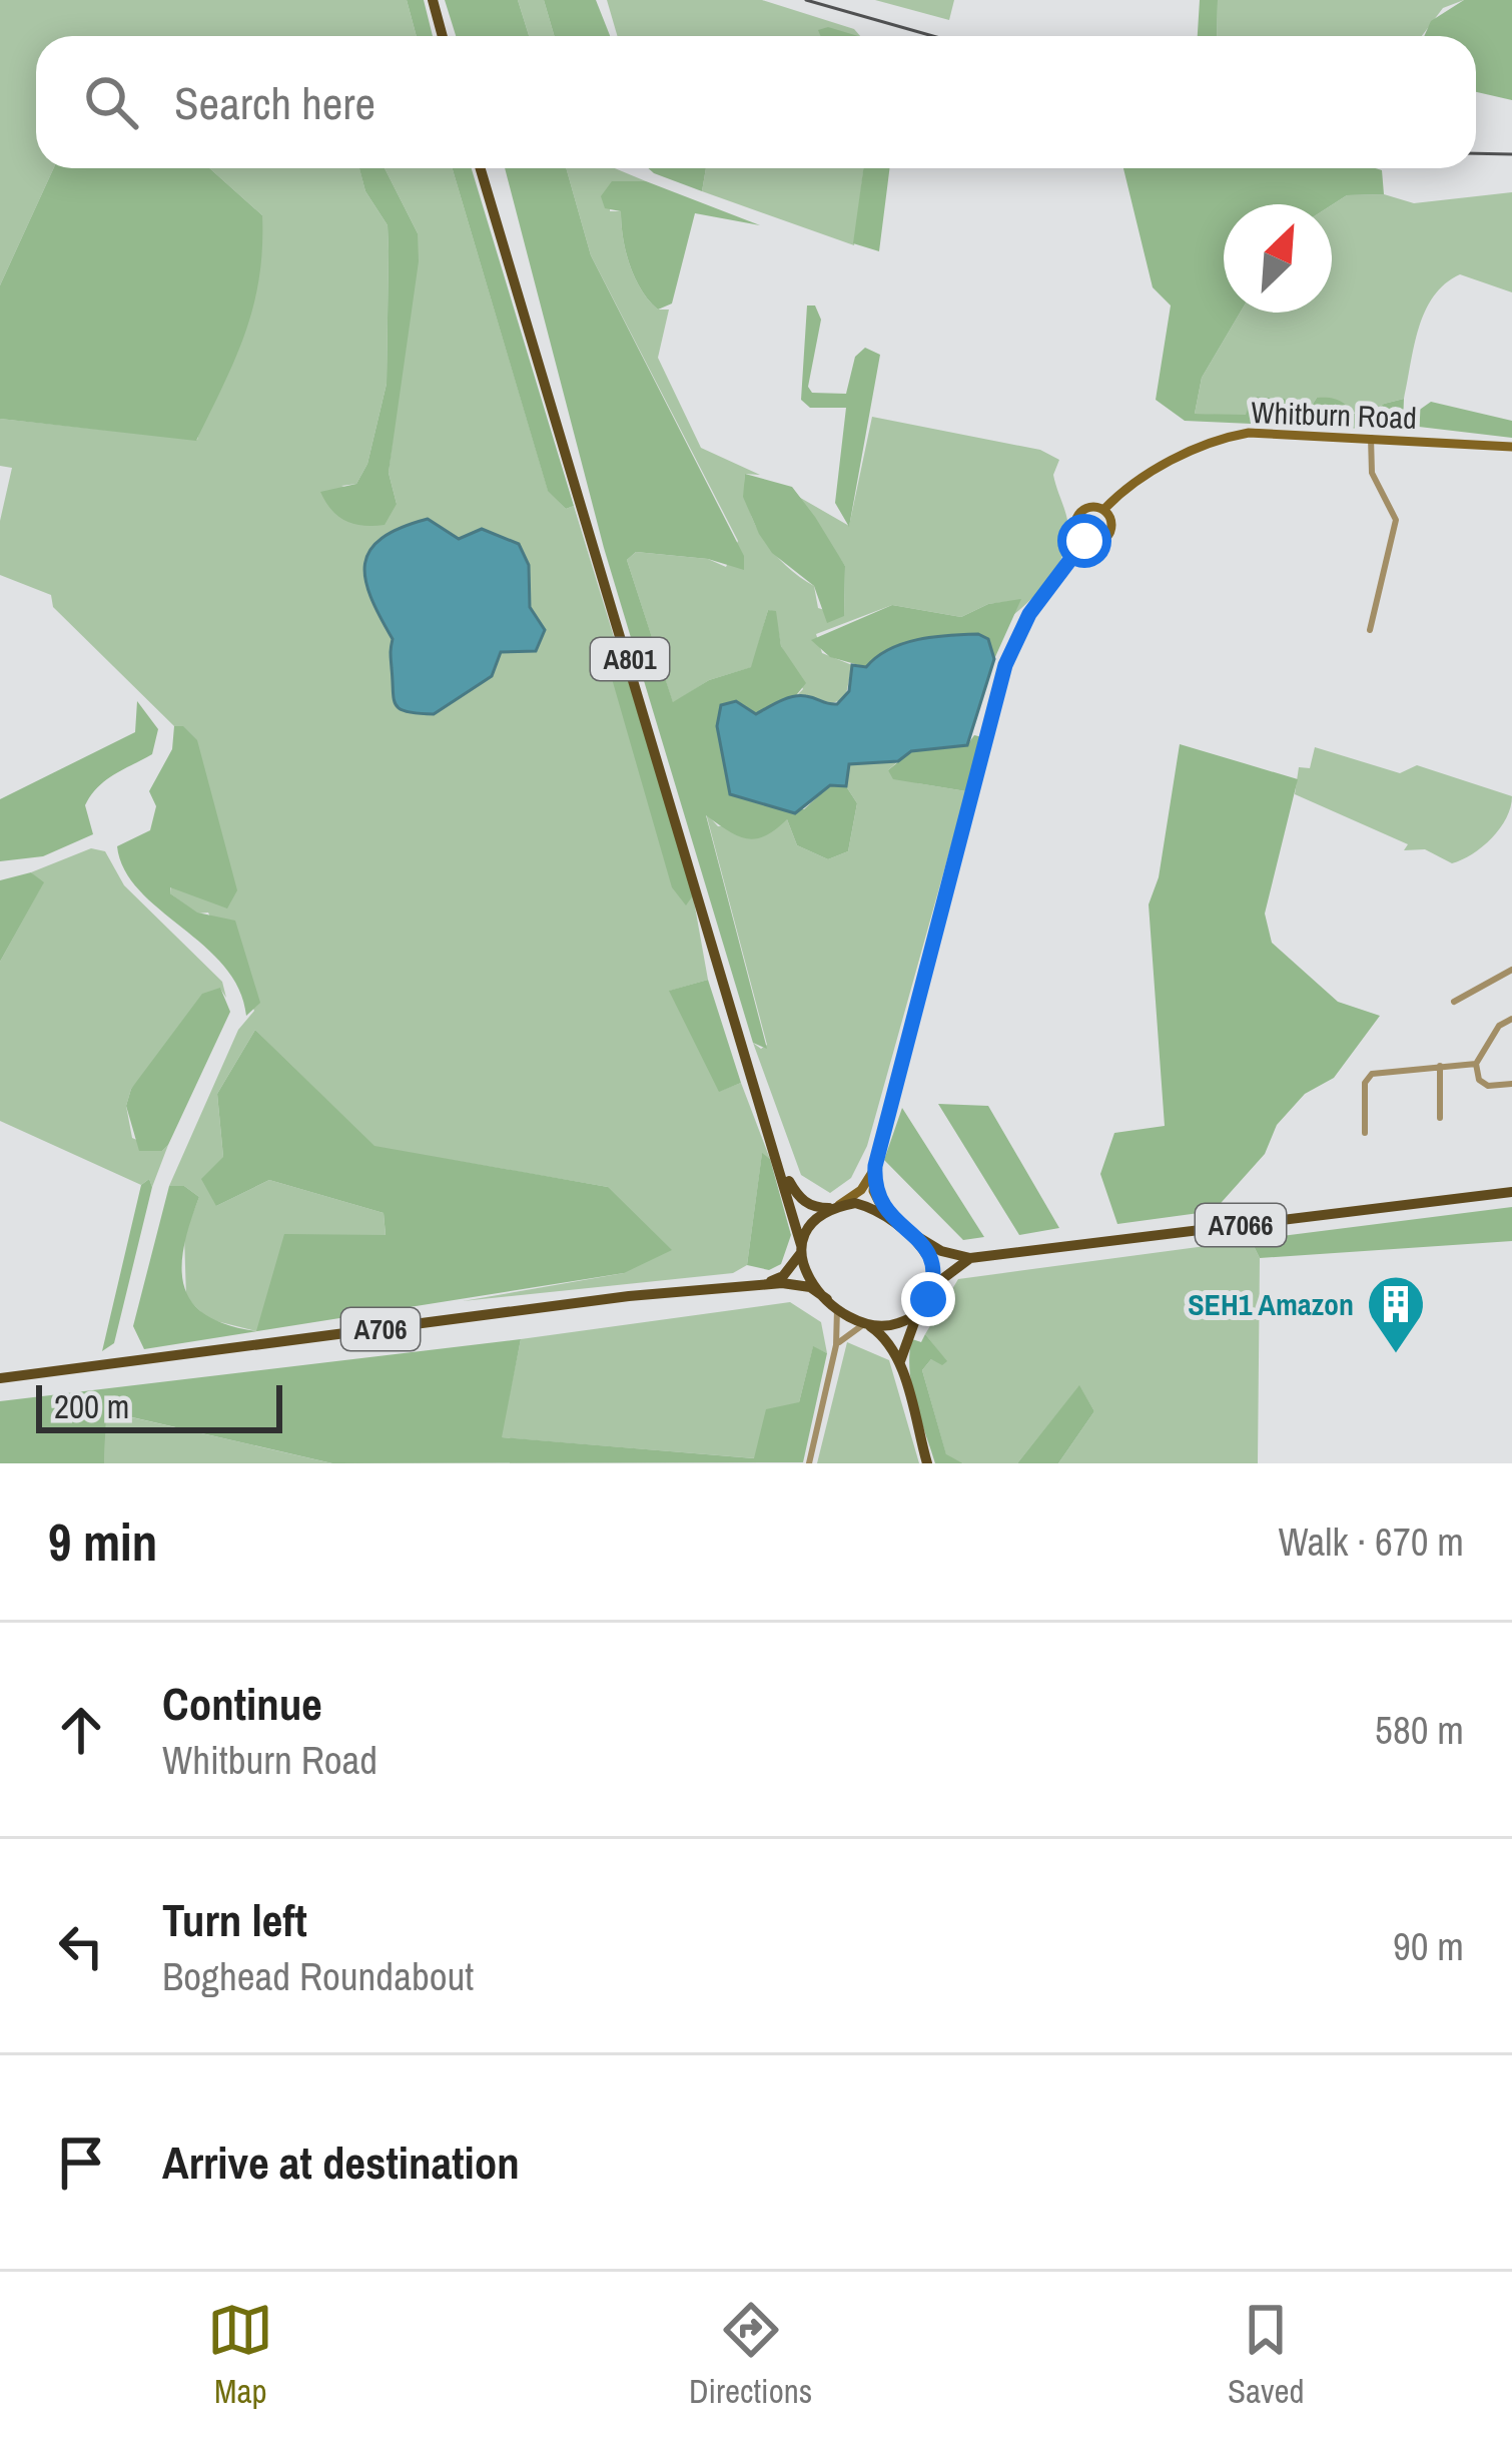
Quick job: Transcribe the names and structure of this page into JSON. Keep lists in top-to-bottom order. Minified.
{"streets":{"main road":["Whitburn Road","A801","A7066","A706"]},"crossings":[["A801","A7066"],["A801","A706"],["A7066","A706"]],"places":{"building":["SEH1 Amazon"]},"scale_bar":"200 m","north":"top right","page":{"search":"Search here","scale":"200 m","heading":["9 min","Walk · 670 m"],"list":[["Continue","Whitburn Road","580 m"],["Turn left","Boghead Roundabout","90 m"],"Arrive at destination"],"nav":["Map","Directions","Saved"]}}
